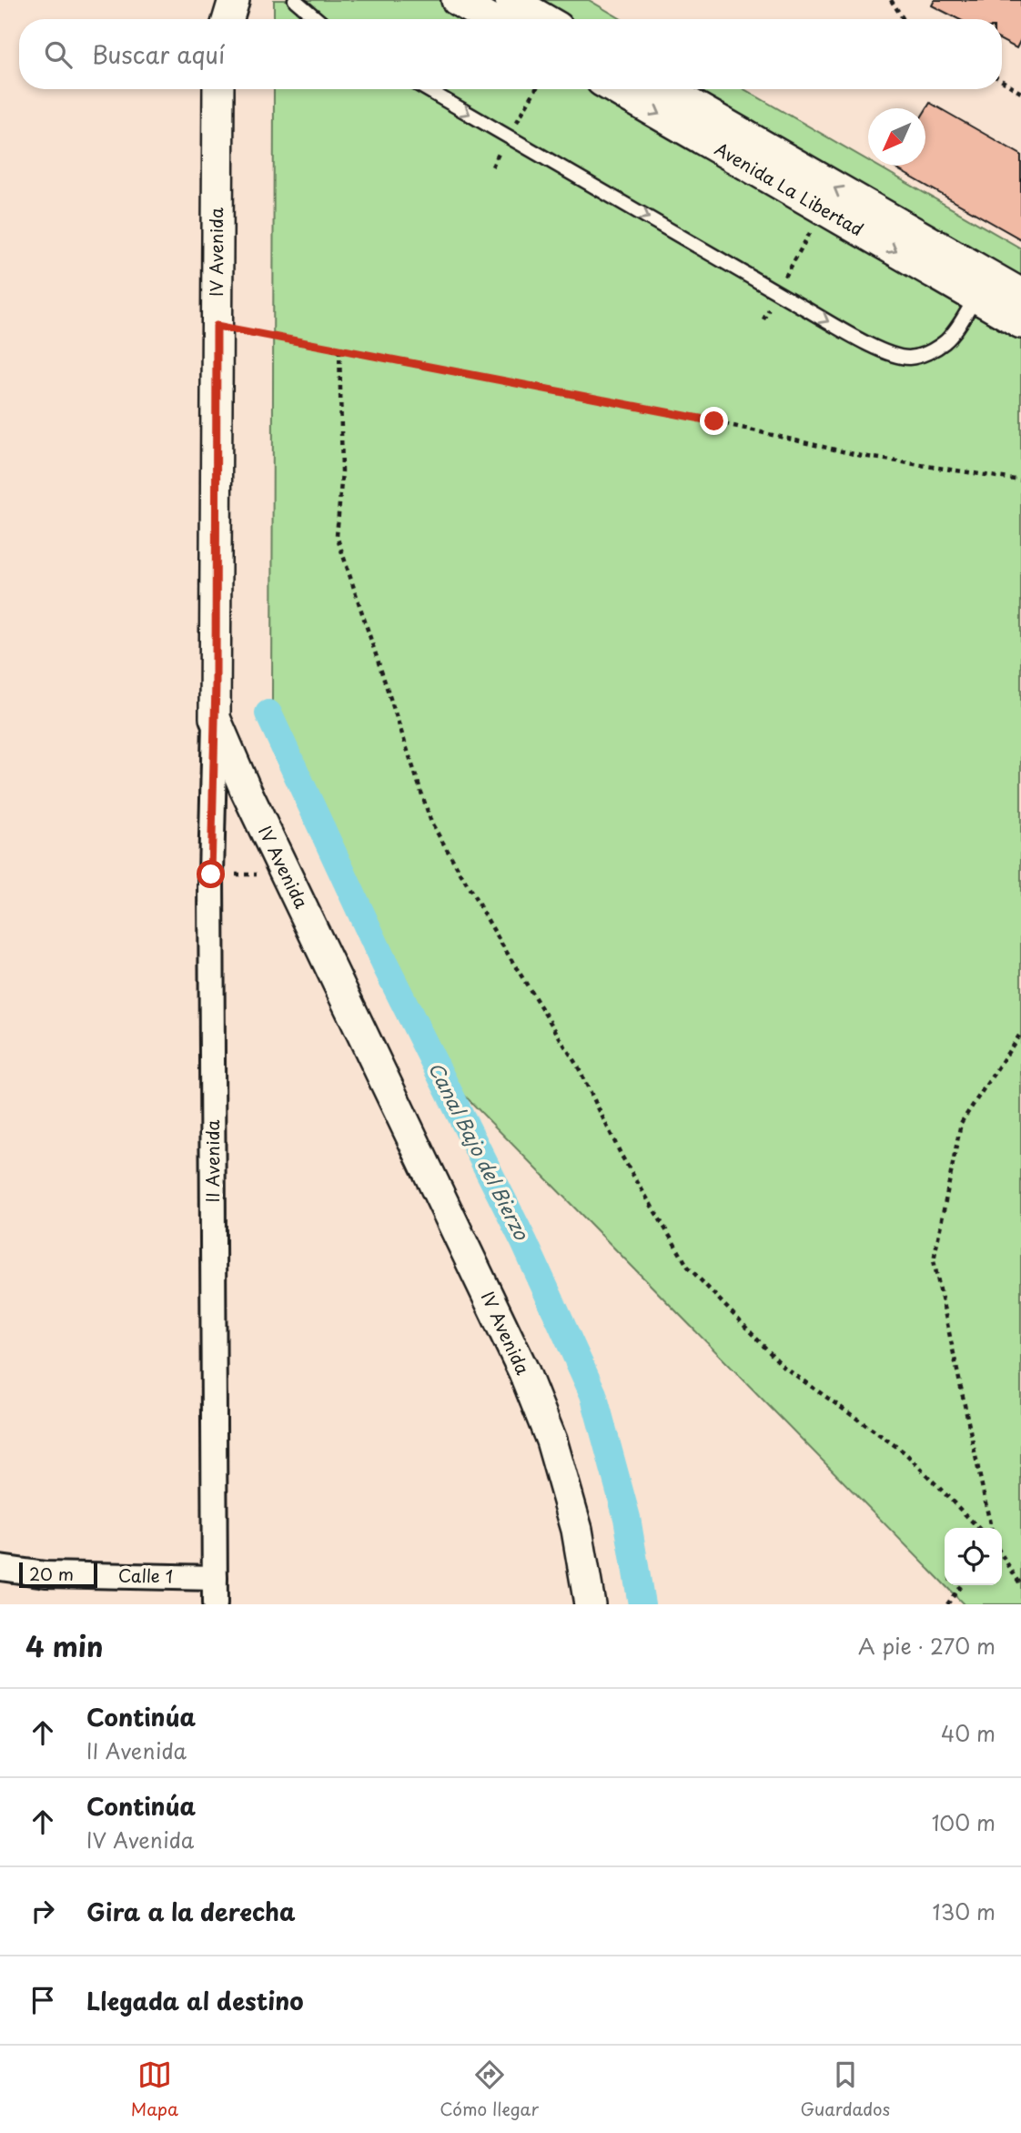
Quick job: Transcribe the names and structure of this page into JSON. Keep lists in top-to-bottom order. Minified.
{"streets":{"street":["Avenida La Libertad","IV Avenida","II Avenida","Calle 1"]},"crossings":[["IV Avenida","II Avenida"],["II Avenida","Calle 1"]],"water":["Canal Bajo del Bierzo"],"scale_bar":"20 m","north":"bottom left","page":{"search":"Buscar aquí","scale":"20 m","heading":["4 min","A pie · 270 m"],"list":[["Continúa","II Avenida","40 m"],["Continúa","IV Avenida","100 m"],["Gira a la derecha","130 m"],"Llegada al destino"],"nav":["Mapa","Cómo llegar","Guardados"]}}
